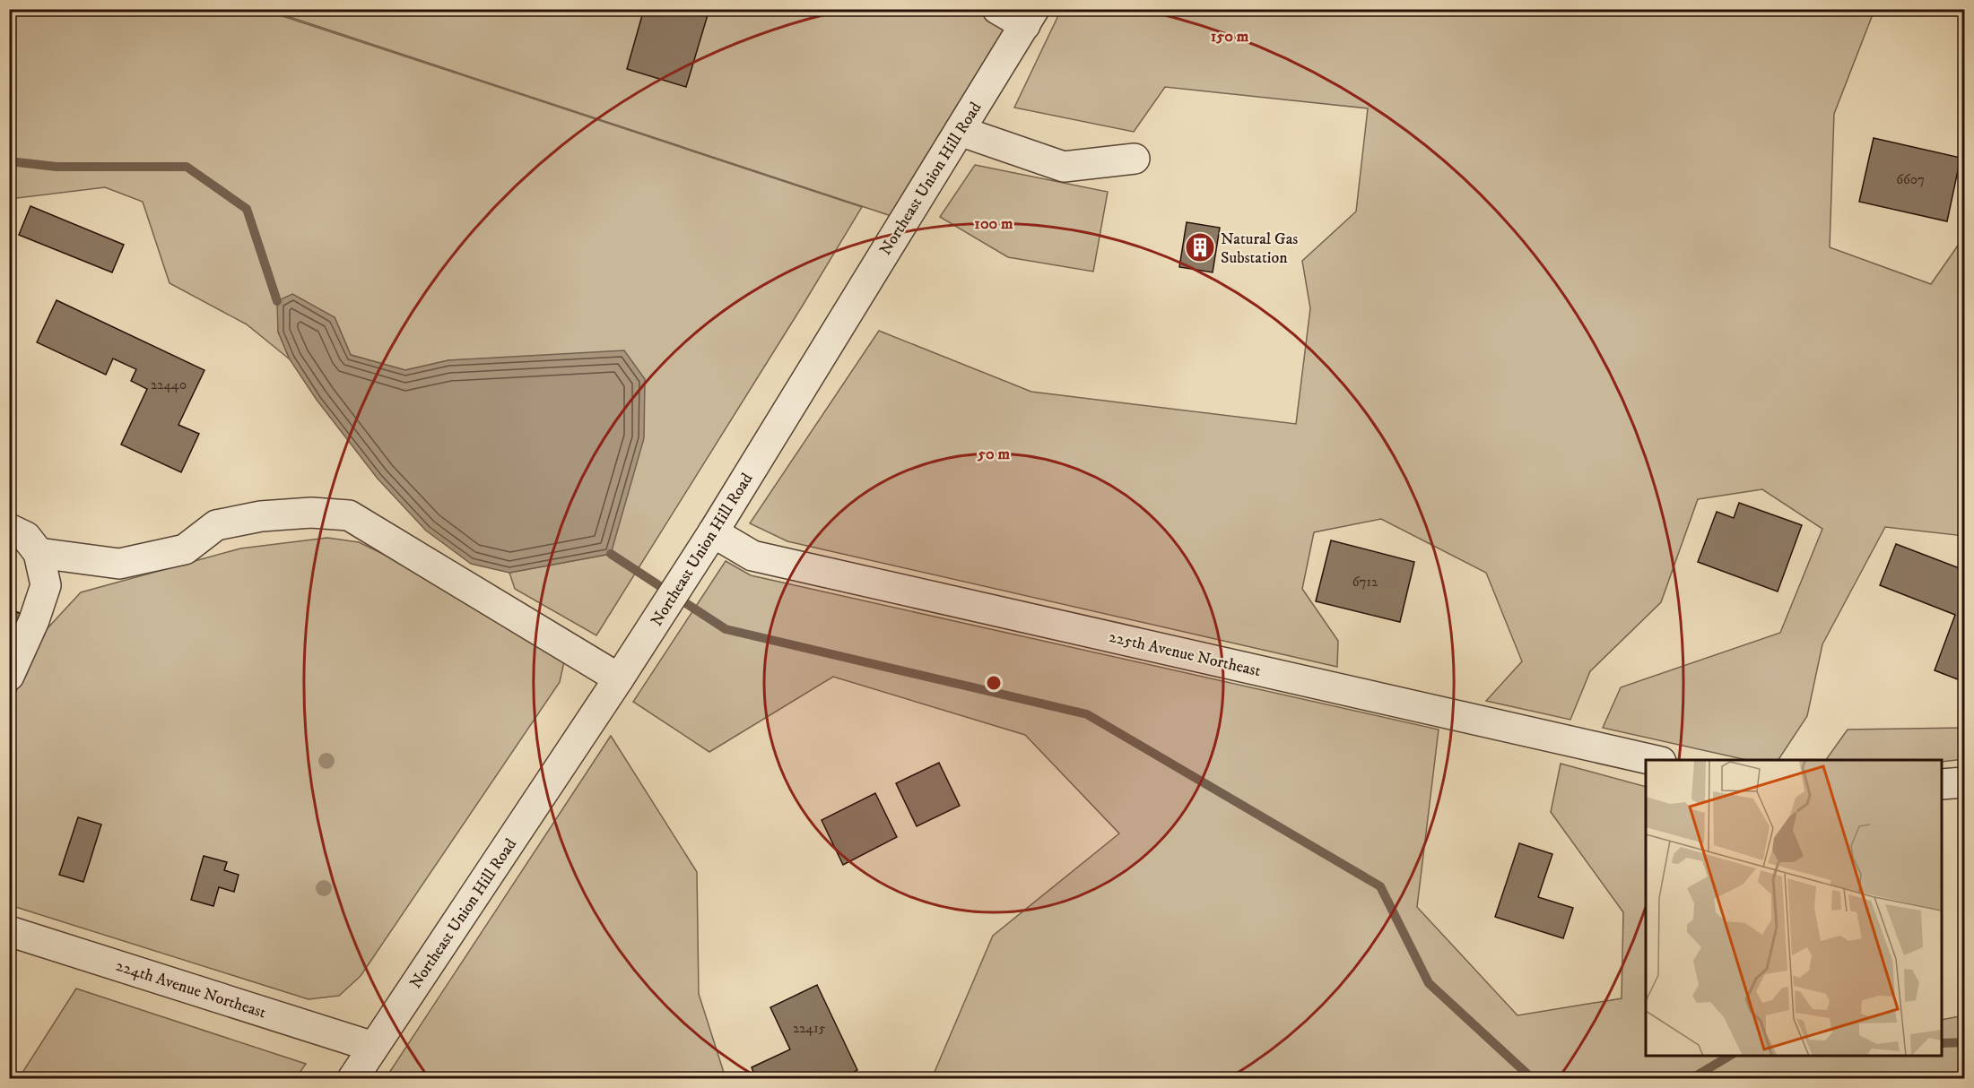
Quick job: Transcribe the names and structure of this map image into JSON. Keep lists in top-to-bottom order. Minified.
{"streets":{"street":["Northeast Union Hill Road","225th Avenue Northeast","224th Avenue Northeast"]},"crossings":[["Northeast Union Hill Road","225th Avenue Northeast"],["Northeast Union Hill Road","224th Avenue Northeast"]],"places":{"building":["Natural Gas Substation"]},"house_numbers":["6607","22440","6712","22415"],"rings":["150 m","100 m","50 m"]}
